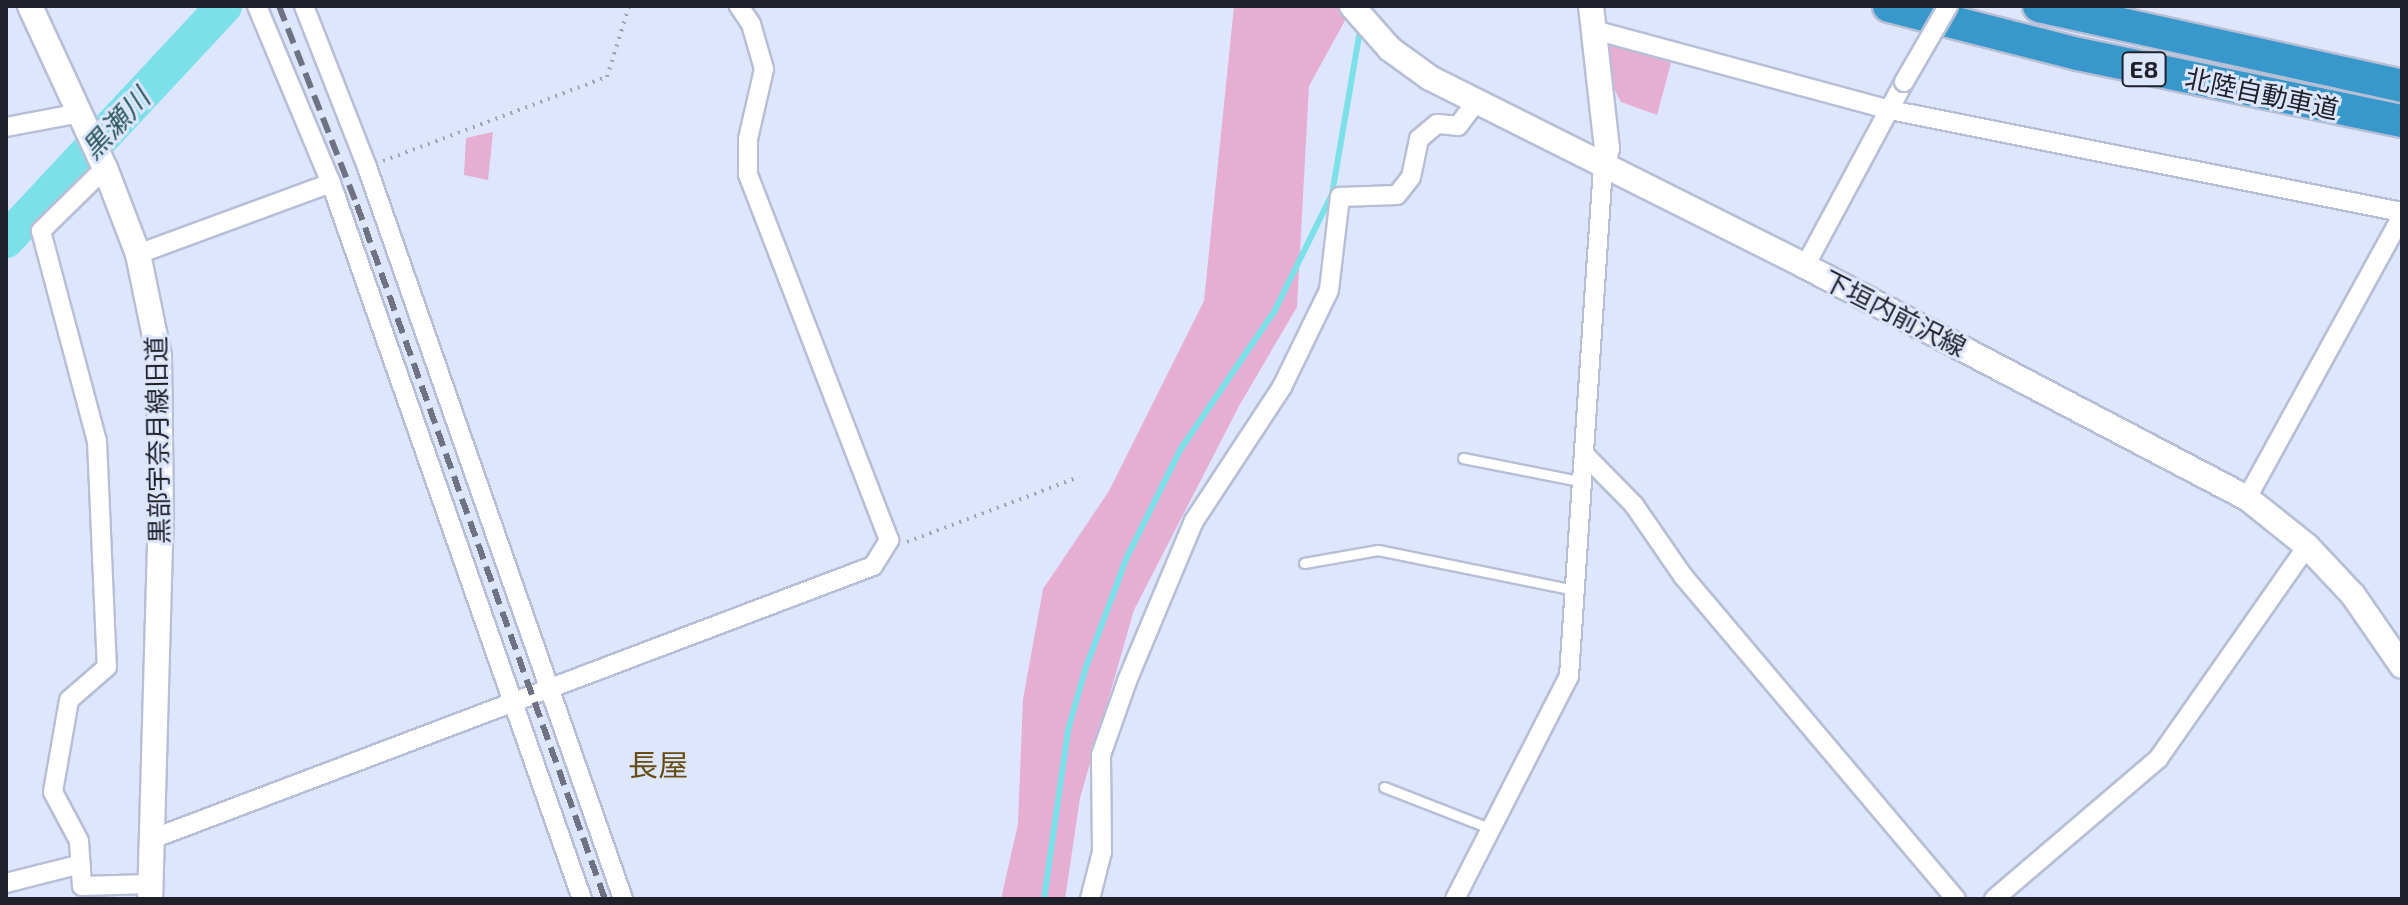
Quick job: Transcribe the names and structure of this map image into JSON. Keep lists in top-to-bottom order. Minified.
{"streets":{"highway":["E8","北陸自動車道"],"main road":["下垣内前沢線","黒部宇奈月線旧道"]},"districts":["長屋"],"water":["黒瀬川"]}
